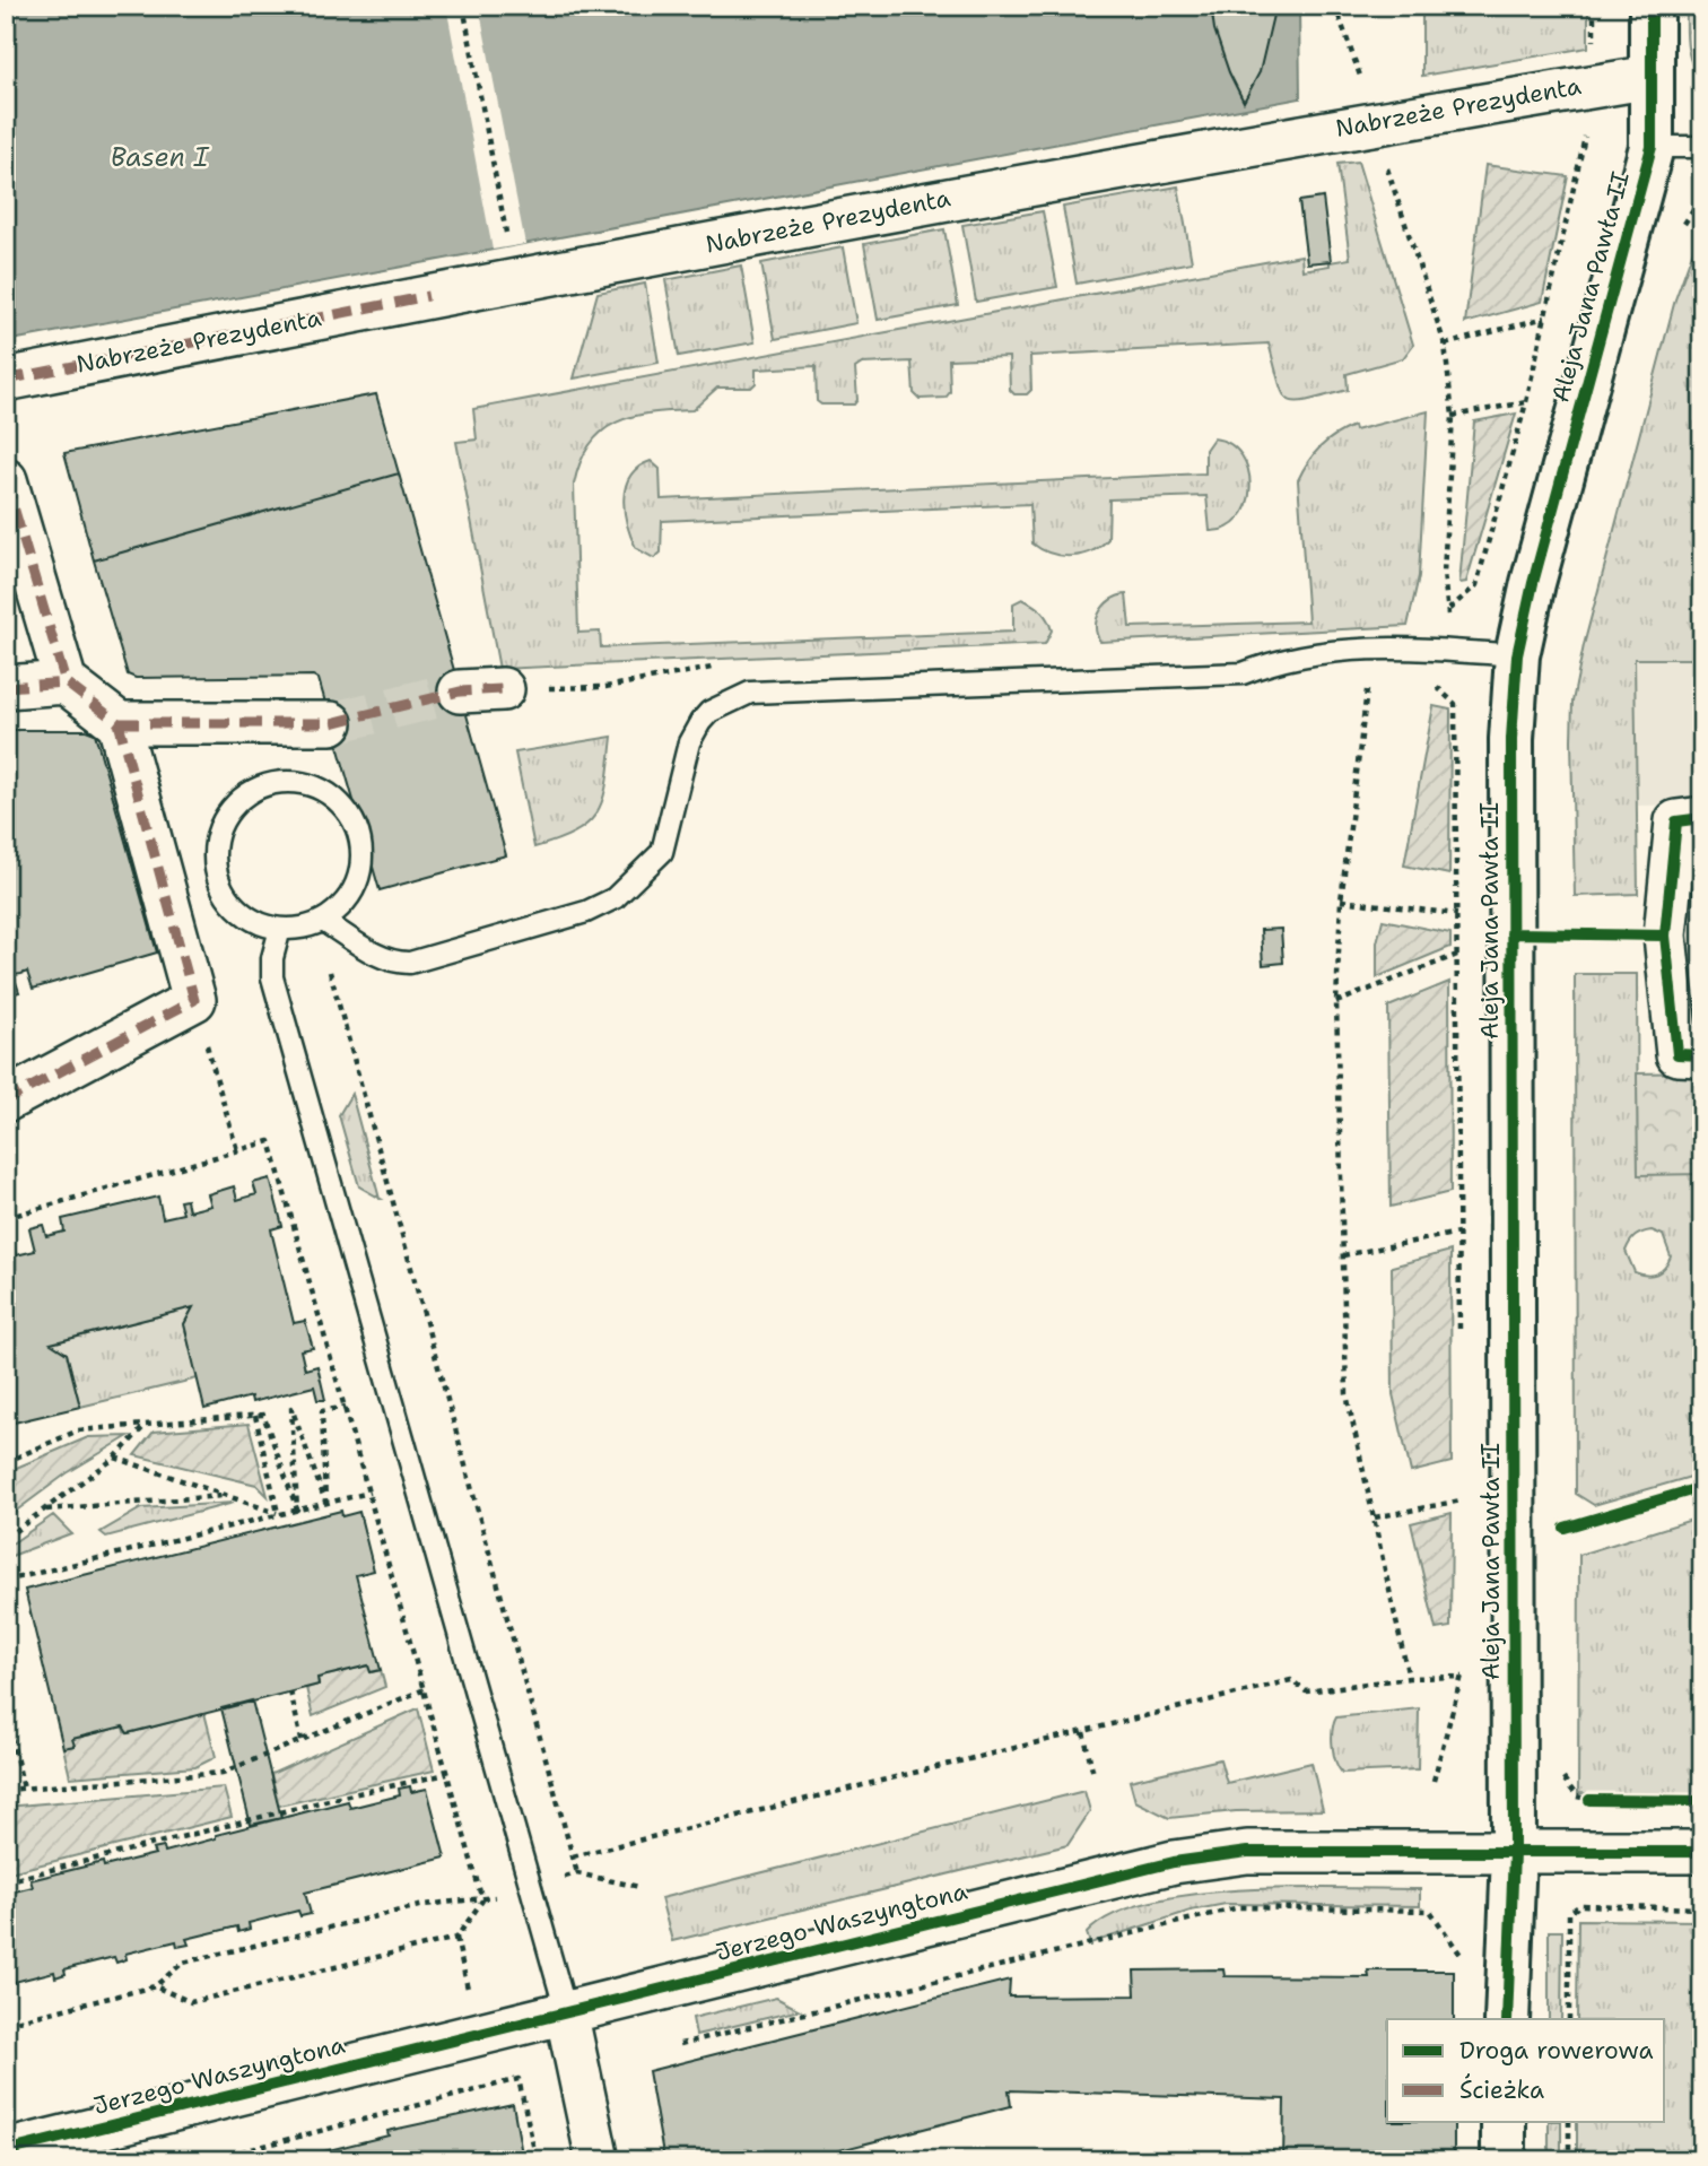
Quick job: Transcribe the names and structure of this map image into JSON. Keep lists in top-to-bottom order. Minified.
{"streets":{"street":["Nabrzeże Prezydenta","Aleja Jana Pawła II","Jerzego Waszyngtona"]},"crossings":[["Nabrzeże Prezydenta","Aleja Jana Pawła II"],["Aleja Jana Pawła II","Jerzego Waszyngtona"]],"water":["Basen I"],"legend":["Droga rowerowa","Ścieżka"]}
